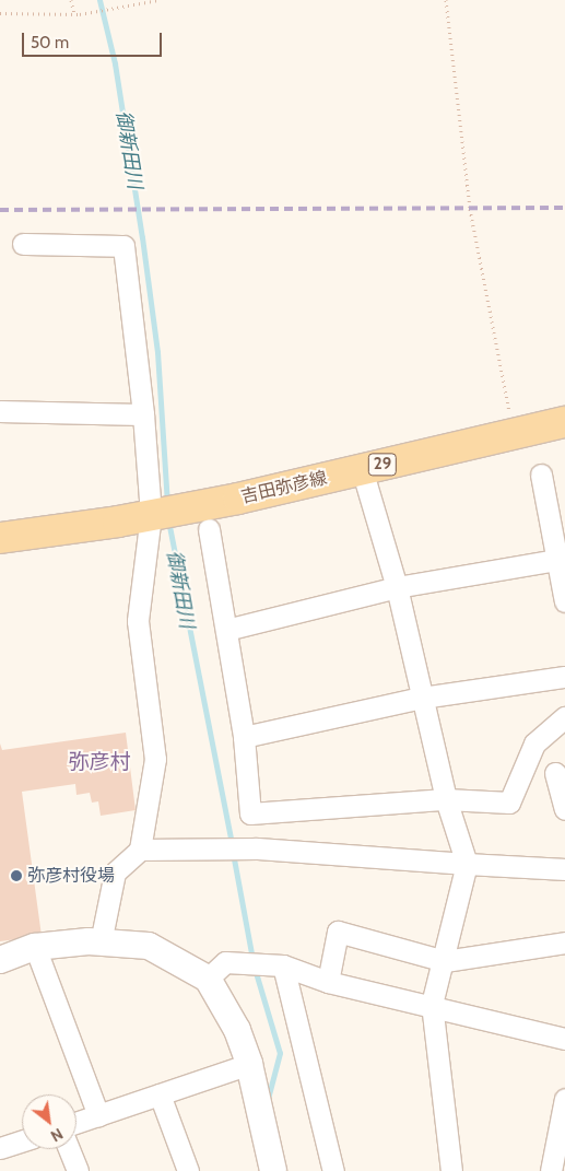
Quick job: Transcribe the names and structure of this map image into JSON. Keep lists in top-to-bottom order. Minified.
{"streets":{"main road":["29","吉田弥彦線"]},"districts":["弥彦村"],"water":["御新田川"],"places":["弥彦村役場"],"scale_bar":"50 m","north":"bottom right"}
